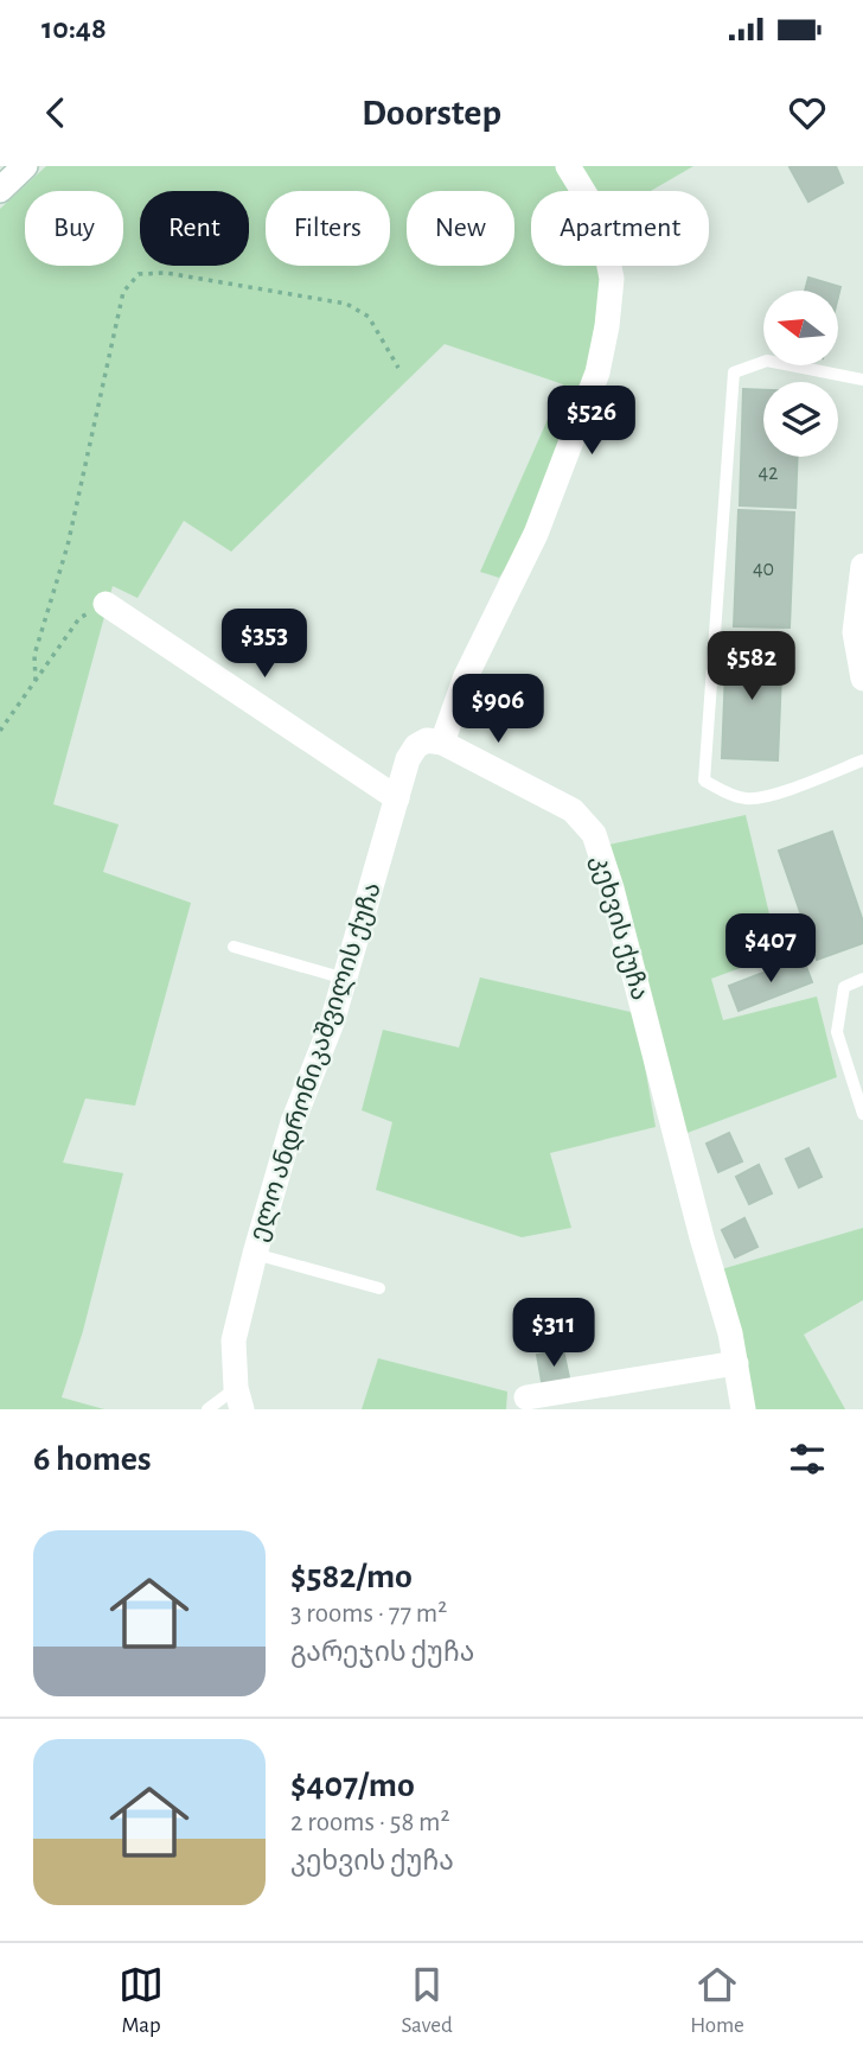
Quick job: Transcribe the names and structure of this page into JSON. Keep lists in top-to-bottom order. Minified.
{"streets":{"street":["კეხვის ქუჩა","ელო ანდრონიკაშვილის ქუჩა"]},"crossings":[["კეხვის ქუჩა","ელო ანდრონიკაშვილის ქუჩა"]],"house_numbers":["42","40"],"north":"left","page":{"status":"10:48","header":"Doorstep","chip":["Buy","Rent","Filters","New","Apartment"],"price":["$526","$353","$582","$906","$407","$311"],"heading":"6 homes","list":[{"name":"$582/mo","note":"3 rooms · 77 m² · გარეჯის ქუჩა"},{"name":"$407/mo","note":"2 rooms · 58 m² · კეხვის ქუჩა"}],"tabs":["Map","Saved","Home"]}}
